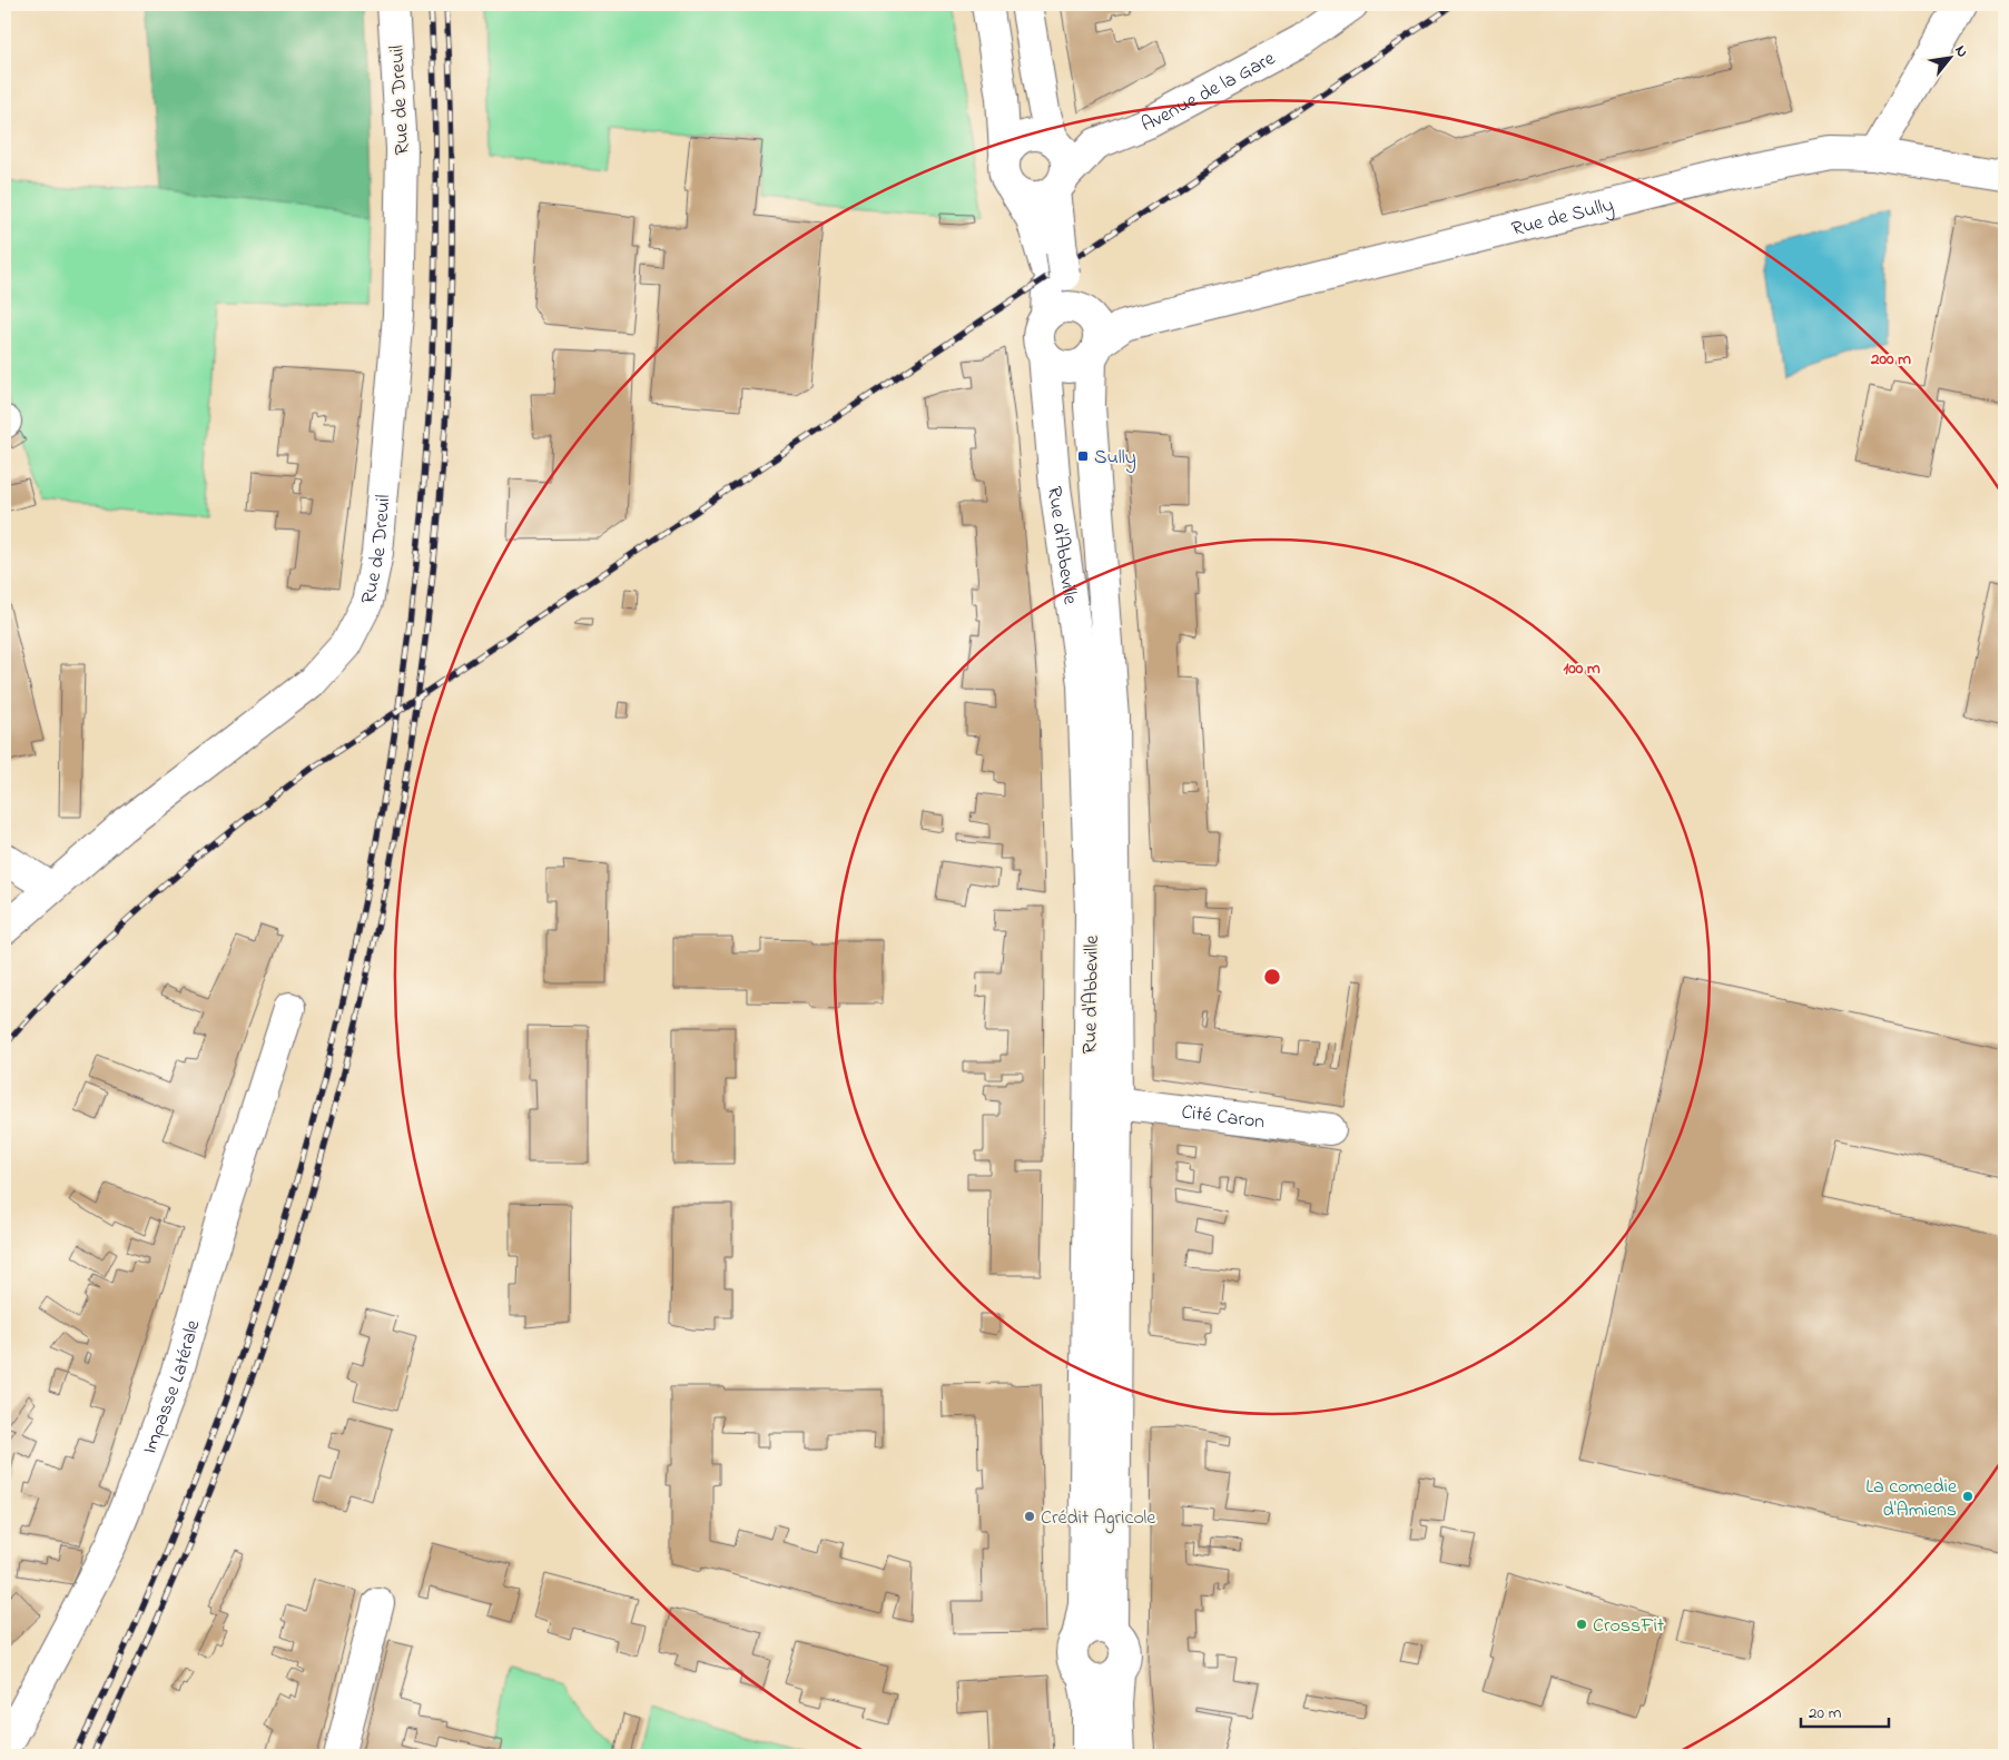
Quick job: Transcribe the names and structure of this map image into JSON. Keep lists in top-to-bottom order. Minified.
{"streets":{"street":["Avenue de la Gare","Rue de Dreuil","Rue de Sully","Rue d'Abbeville","Cité Caron","Impasse Latérale"]},"crossings":[["Avenue de la Gare","Rue d'Abbeville"],["Rue de Sully","Rue d'Abbeville"],["Rue d'Abbeville","Cité Caron"]],"places":{"transit":["Sully"],"other":["La comedie d'Amiens","Crédit Agricole","CrossFit"]},"scale_bar":"20 m","north":"top right","rings":["200 m","100 m"]}
